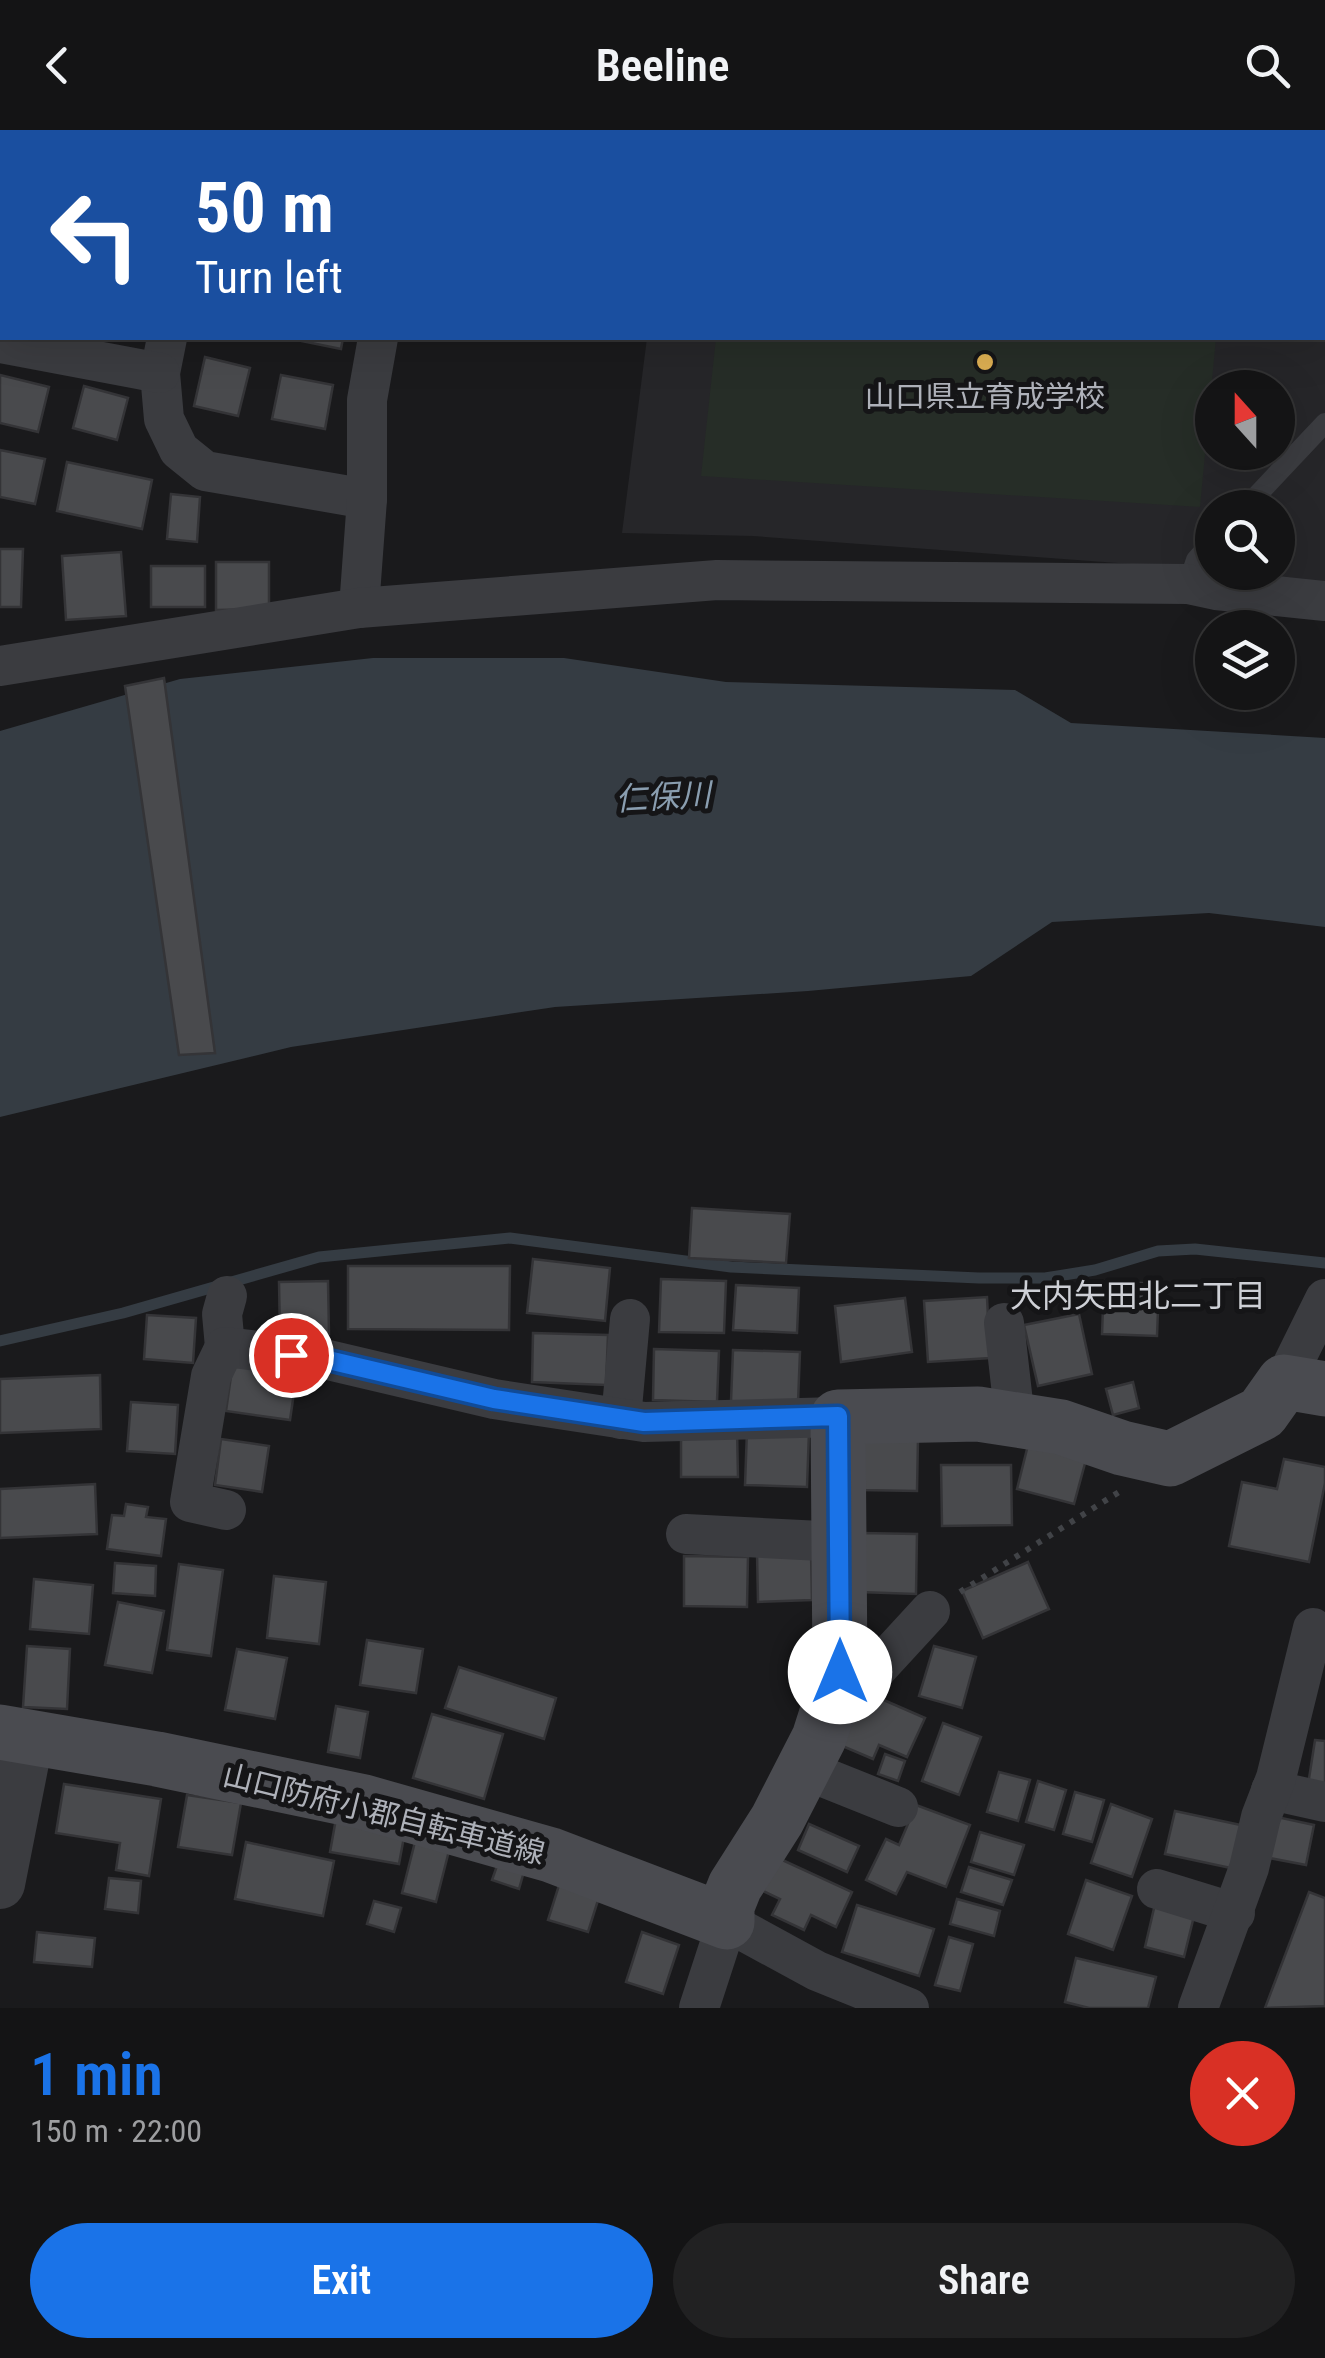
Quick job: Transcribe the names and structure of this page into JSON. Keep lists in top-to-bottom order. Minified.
{"streets":{"main road":["山口防府小郡自転車道線"]},"districts":["大内矢田北二丁目"],"water":["仁保川"],"places":["山口県立育成学校"],"north":"top","page":{"header":"Beeline","turn":["50 m","Turn left"],"heading":["1 min","150 m · 22:00"],"buttons":["Exit","Share"]}}
